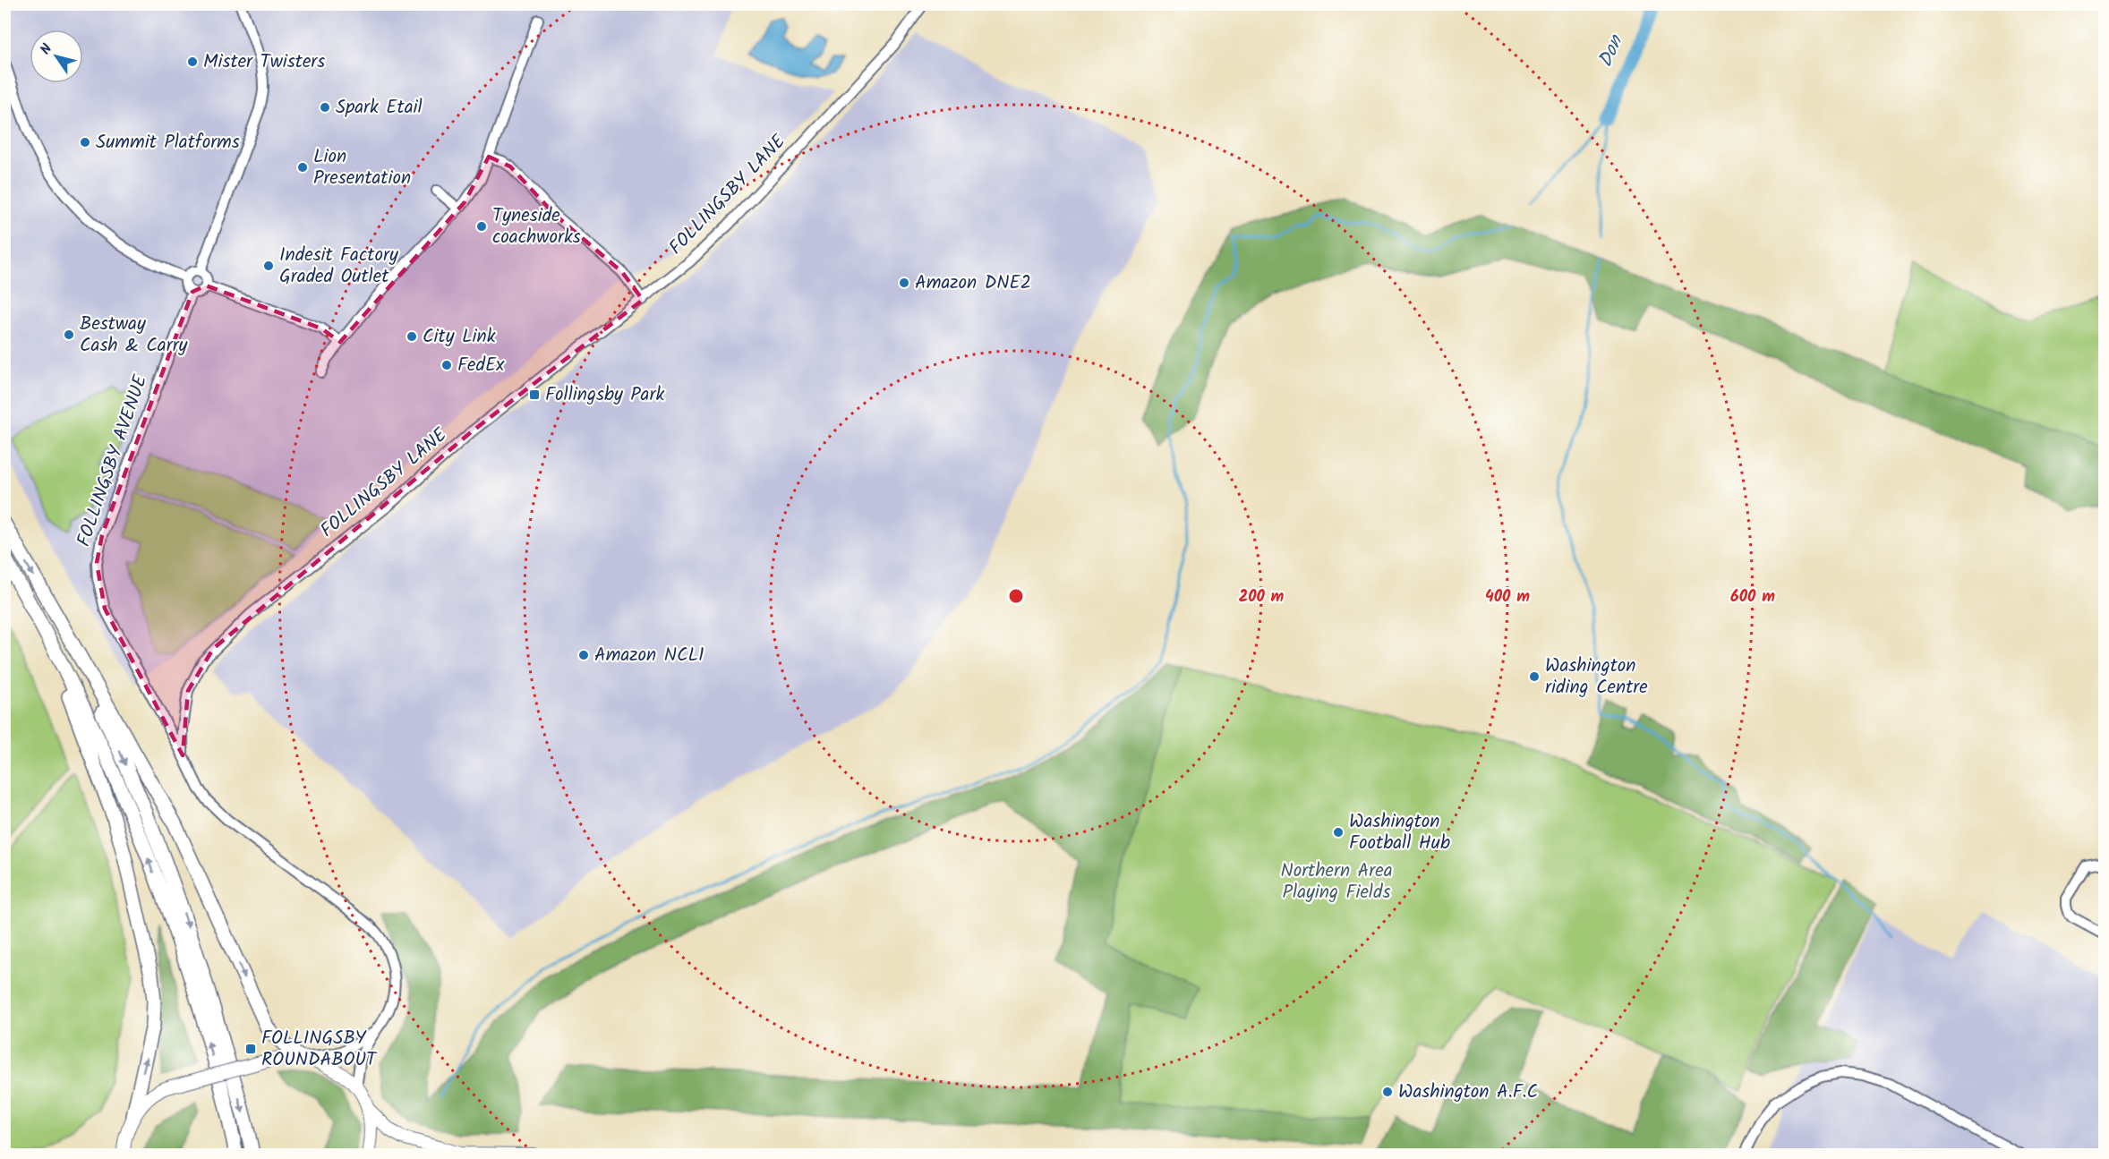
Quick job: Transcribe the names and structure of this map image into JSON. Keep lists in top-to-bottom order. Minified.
{"streets":{"street":["FOLLINGSBY LANE","FOLLINGSBY AVENUE"]},"crossings":[["FOLLINGSBY LANE","FOLLINGSBY AVENUE"]],"water":["Don"],"parks":["Northern Area Playing Fields"],"places":{"other":["Mister Twisters","Spark Etail","Summit Platforms","Lion Presentation","Tyneside coachworks","Indesit Factory Graded Outlet","Amazon DNE2","Bestway Cash & Carry","City Link","FedEx","Amazon NCL1","Washington riding Centre","Washington Football Hub","Washington A.F.C"],"transit":["Follingsby Park","FOLLINGSBY ROUNDABOUT"]},"north":"top left","rings":["200 m","400 m","600 m"]}
